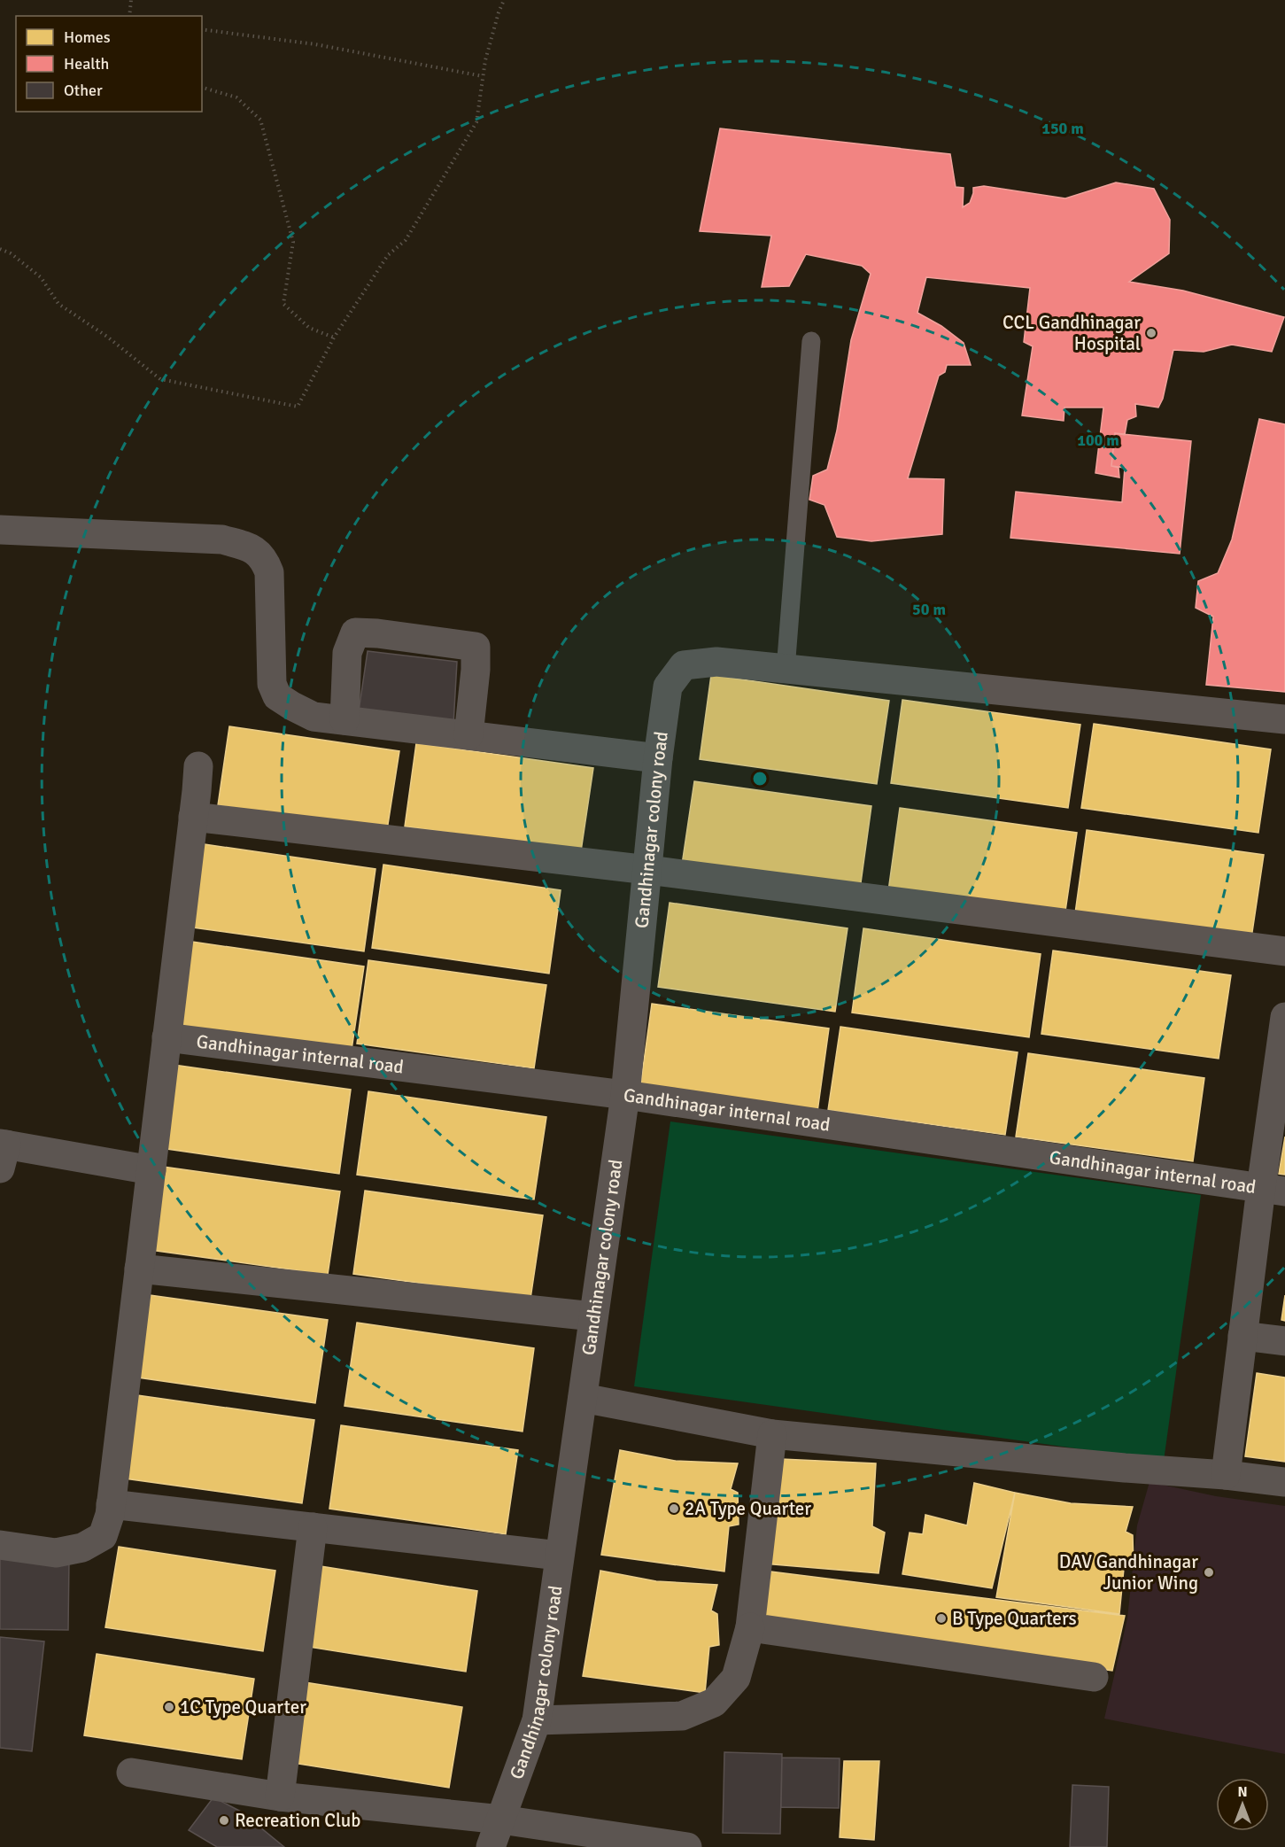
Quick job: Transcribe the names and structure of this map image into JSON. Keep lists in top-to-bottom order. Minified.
{"streets":{"street":["Gandhinagar colony road","Gandhinagar internal road"]},"crossings":[["Gandhinagar colony road","Gandhinagar internal road"]],"places":["CCL Gandhinagar Hospital","2A Type Quarter","DAV Gandhinagar Junior Wing","B Type Quarters","1C Type Quarter","Recreation Club"],"legend":["Homes","Health","Other"],"north":"top","rings":["150 m","100 m","50 m"]}
